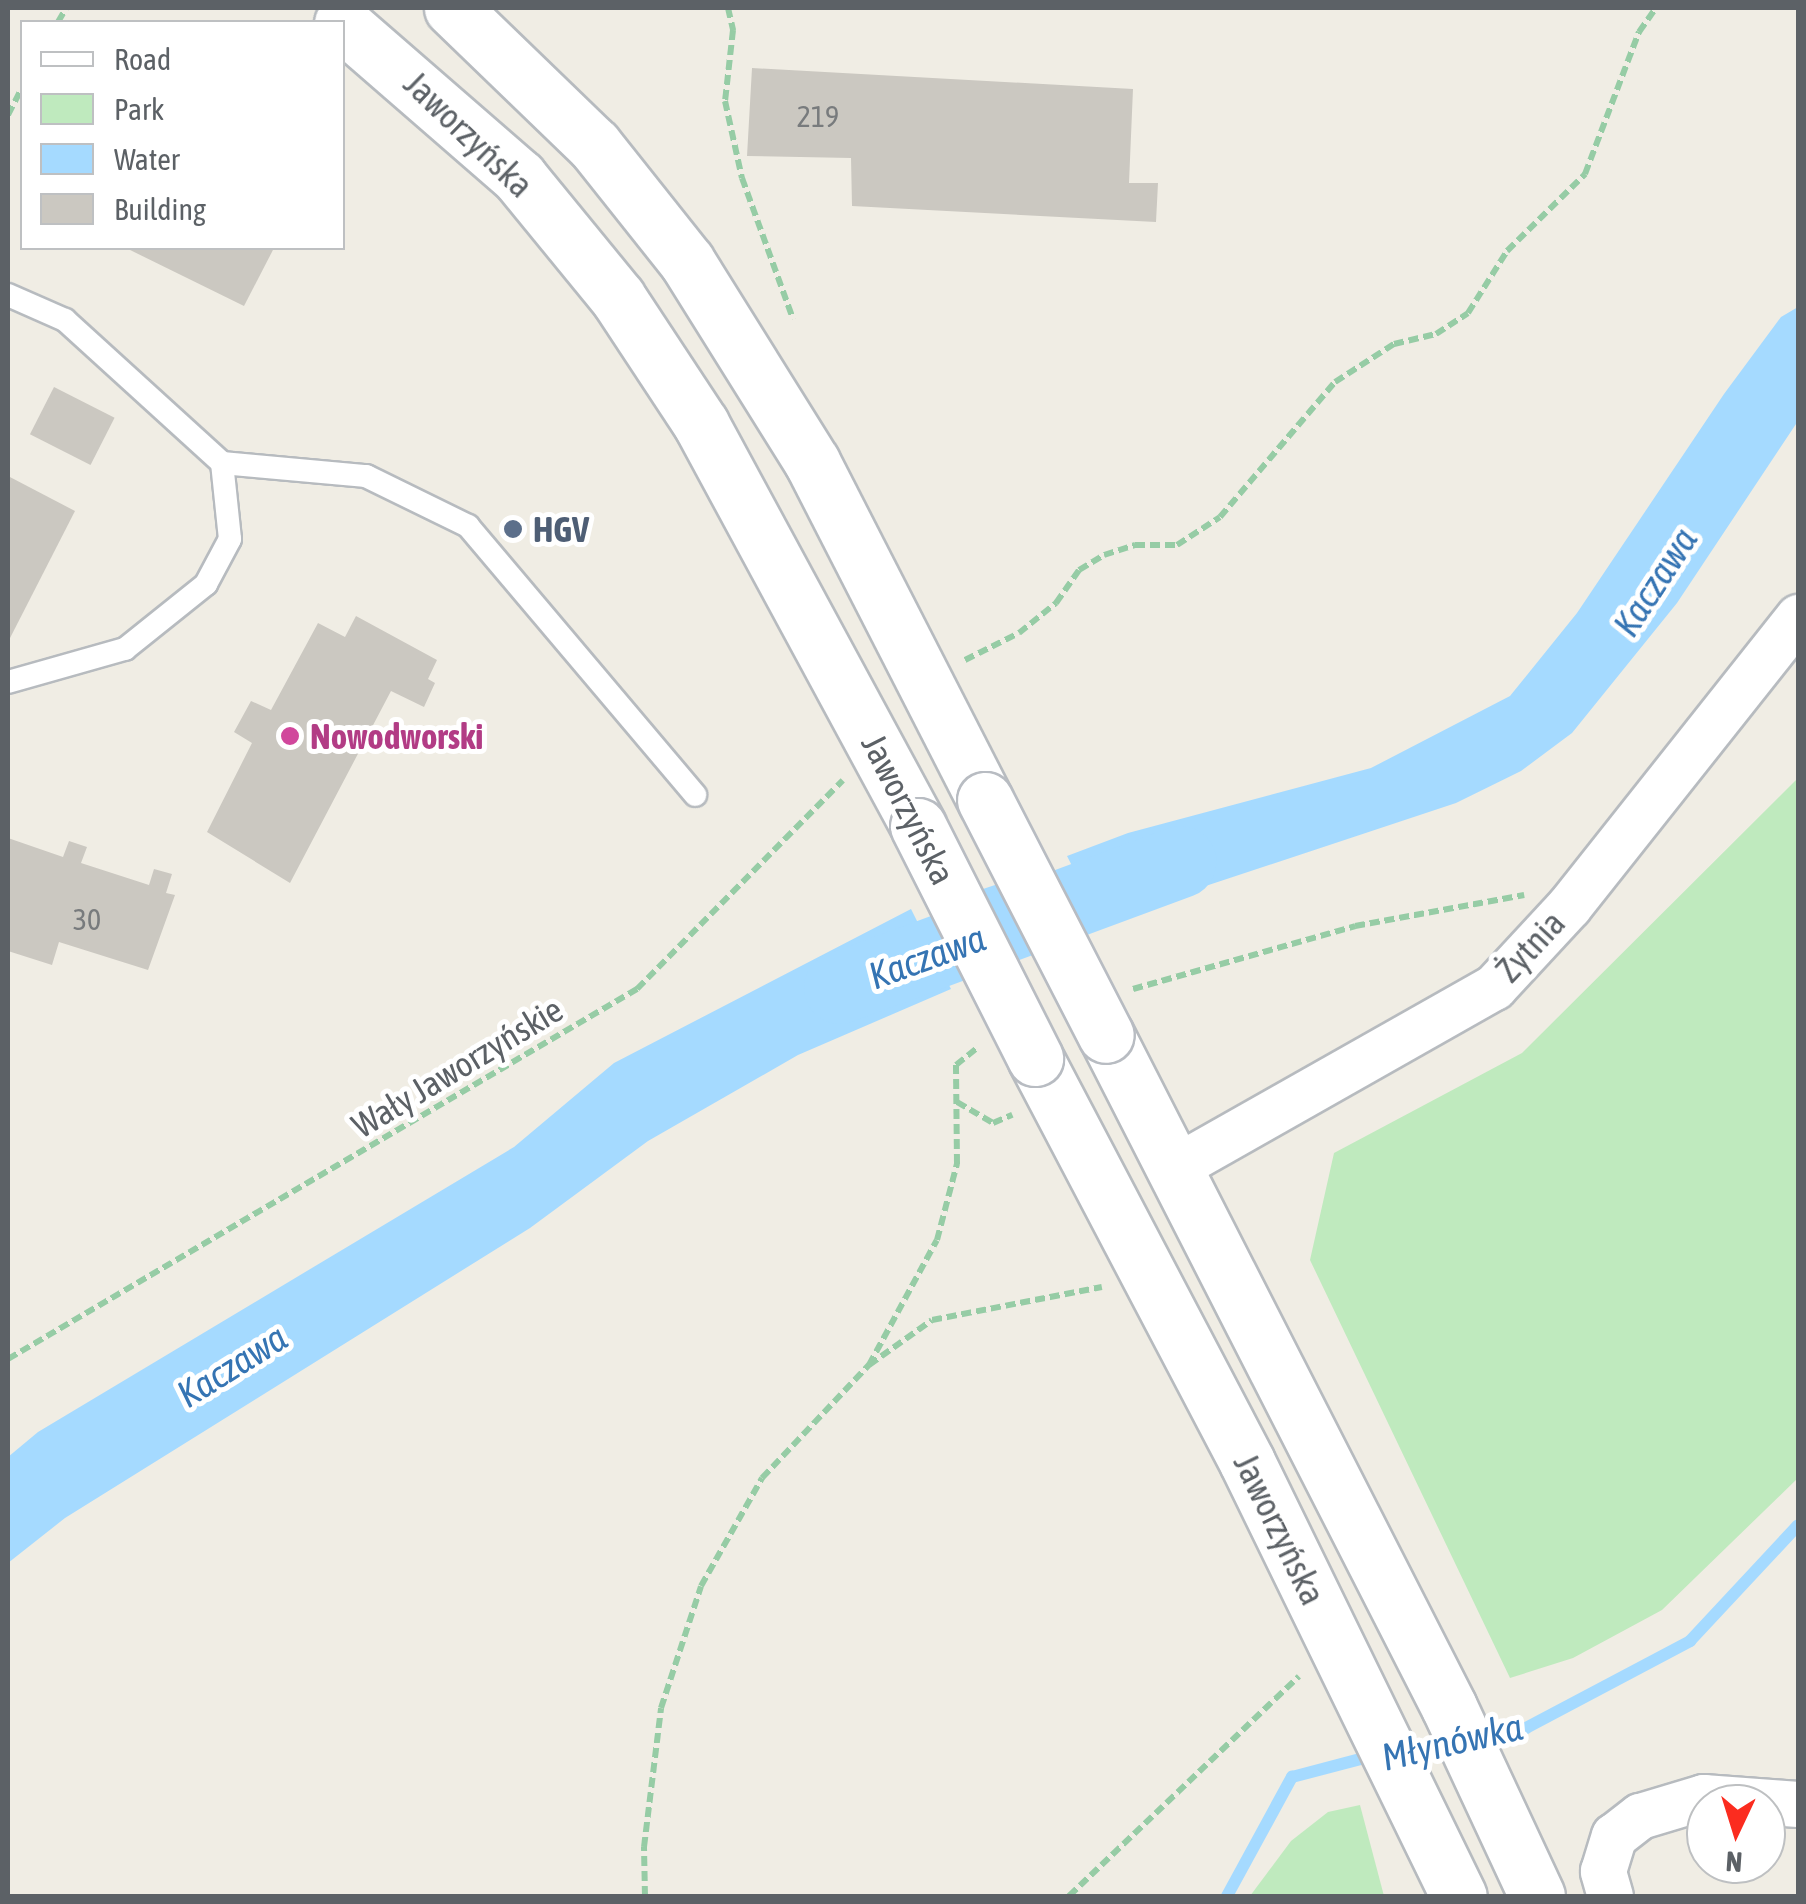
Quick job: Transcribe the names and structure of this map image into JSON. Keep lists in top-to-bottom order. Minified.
{"streets":{"main road":["Jaworzyńska"],"street":["Żytnia"],"path":["Wały Jaworzyńskie"]},"crossings":[["Jaworzyńska","Żytnia"],["Jaworzyńska","Wały Jaworzyńskie"]],"water":["Kaczawa","Młynówka"],"places":["HGV","Nowodworski"],"house_numbers":["219","30"],"legend":["Road","Park","Water","Building"],"north":"bottom"}
